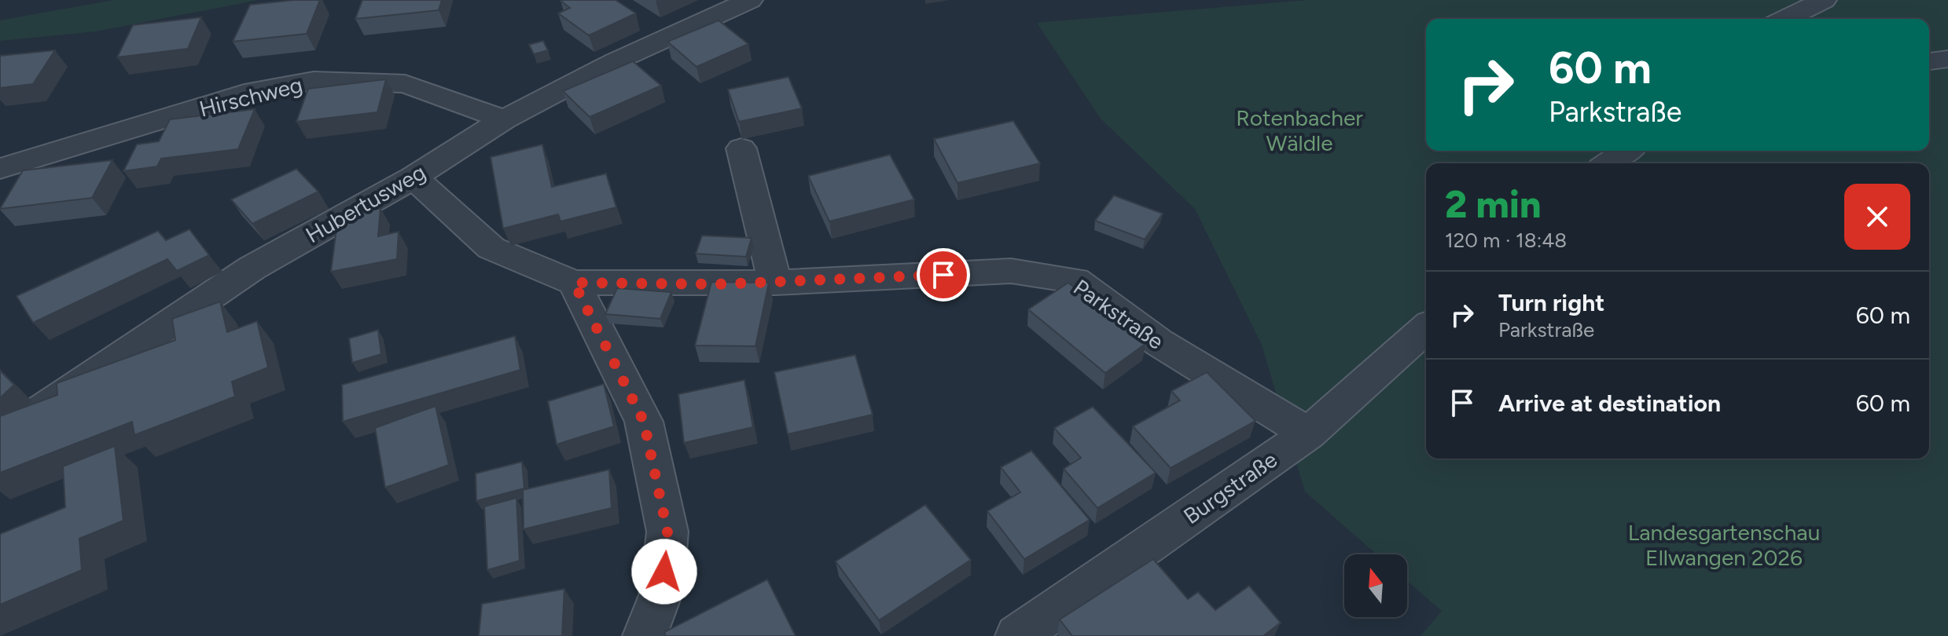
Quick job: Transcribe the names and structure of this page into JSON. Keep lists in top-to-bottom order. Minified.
{"streets":{"street":["Hirschweg","Hubertusweg","Parkstraße","Burgstraße"]},"crossings":[["Hirschweg","Hubertusweg"],["Hubertusweg","Parkstraße"],["Parkstraße","Burgstraße"]],"parks":["Rotenbacher Wäldle","Landesgartenschau Ellwangen 2026"],"north":"top","page":{"turn":["60 m","Parkstraße"],"heading":["2 min","120 m · 18:48"],"list":[{"name":"Turn right","note":"Parkstraße","value":"60 m"},{"name":"Arrive at destination","value":"60 m"}]}}
